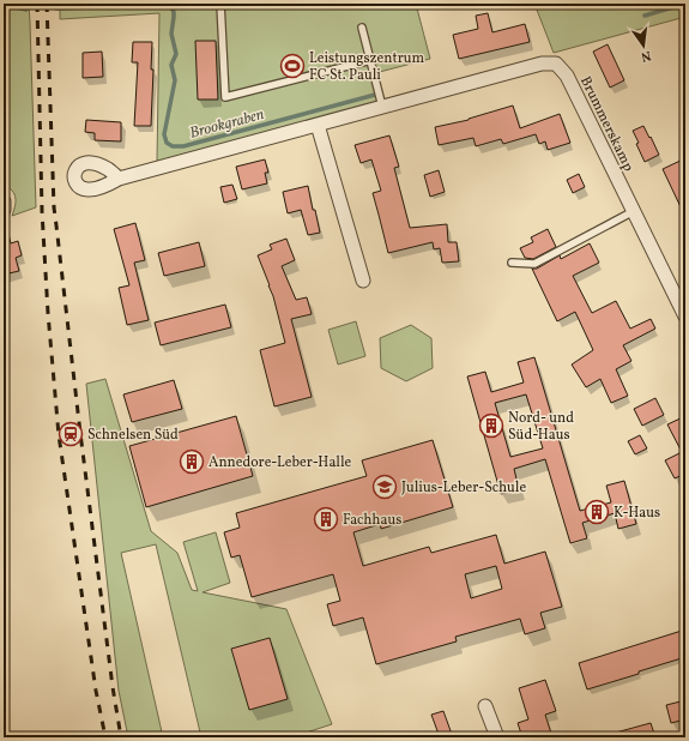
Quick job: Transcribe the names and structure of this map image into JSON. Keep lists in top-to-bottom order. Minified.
{"streets":{"street":["Brummerskamp"]},"water":["Brookgraben"],"places":{"sports":["Leistungszentrum FC St. Pauli"],"building":["Nord- und Süd-Haus","Annedore-Leber-Halle","K-Haus","Fachhaus"],"station":["Schnelsen Süd"],"school or university":["Julius-Leber-Schule"]},"north":"bottom"}
